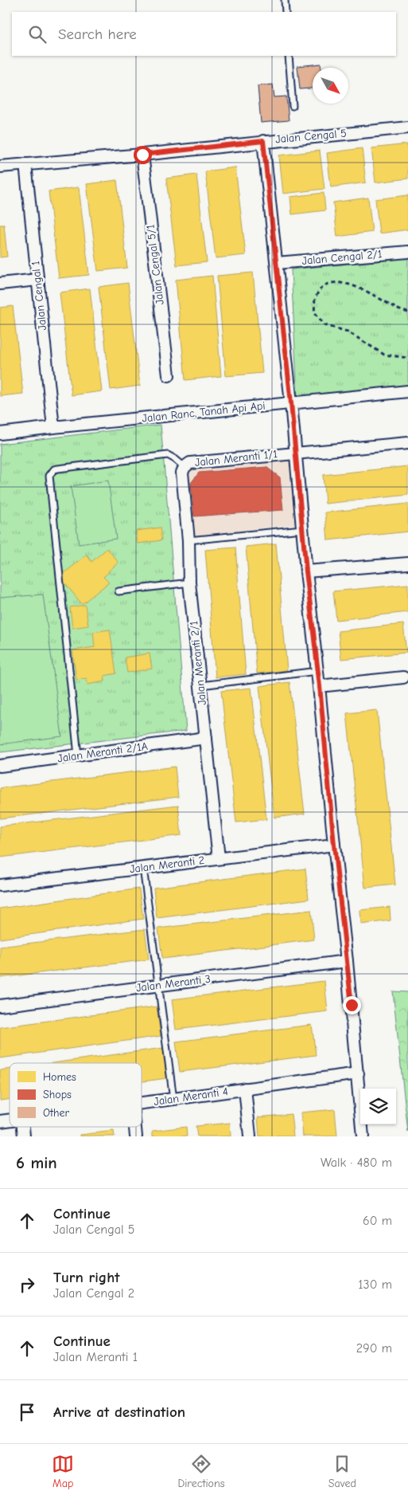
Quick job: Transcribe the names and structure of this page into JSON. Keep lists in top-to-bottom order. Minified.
{"streets":{"street":["Jalan Cengal 5","Jalan Cengal 2/1","Jalan Cengal 5/1","Jalan Cengal 1","Jalan Ranc. Tanah Api Api","Jalan Meranti 1/1","Jalan Meranti 2/1","Jalan Meranti 2/1A","Jalan Meranti 2","Jalan Meranti 3","Jalan Meranti 4"]},"crossings":[["Jalan Cengal 5","Jalan Cengal 5/1"],["Jalan Cengal 5","Jalan Cengal 1"],["Jalan Cengal 1","Jalan Ranc. Tanah Api Api"],["Jalan Meranti 1/1","Jalan Meranti 2/1"],["Jalan Meranti 2/1","Jalan Meranti 2/1A"],["Jalan Meranti 2/1","Jalan Meranti 2"]],"legend":["Homes","Shops","Other"],"north":"bottom right","page":{"search":"Search here","heading":["6 min","Walk · 480 m"],"list":[["Continue","Jalan Cengal 5","60 m"],["Turn right","Jalan Cengal 2","130 m"],["Continue","Jalan Meranti 1","290 m"],"Arrive at destination"],"nav":["Map","Directions","Saved"]}}
